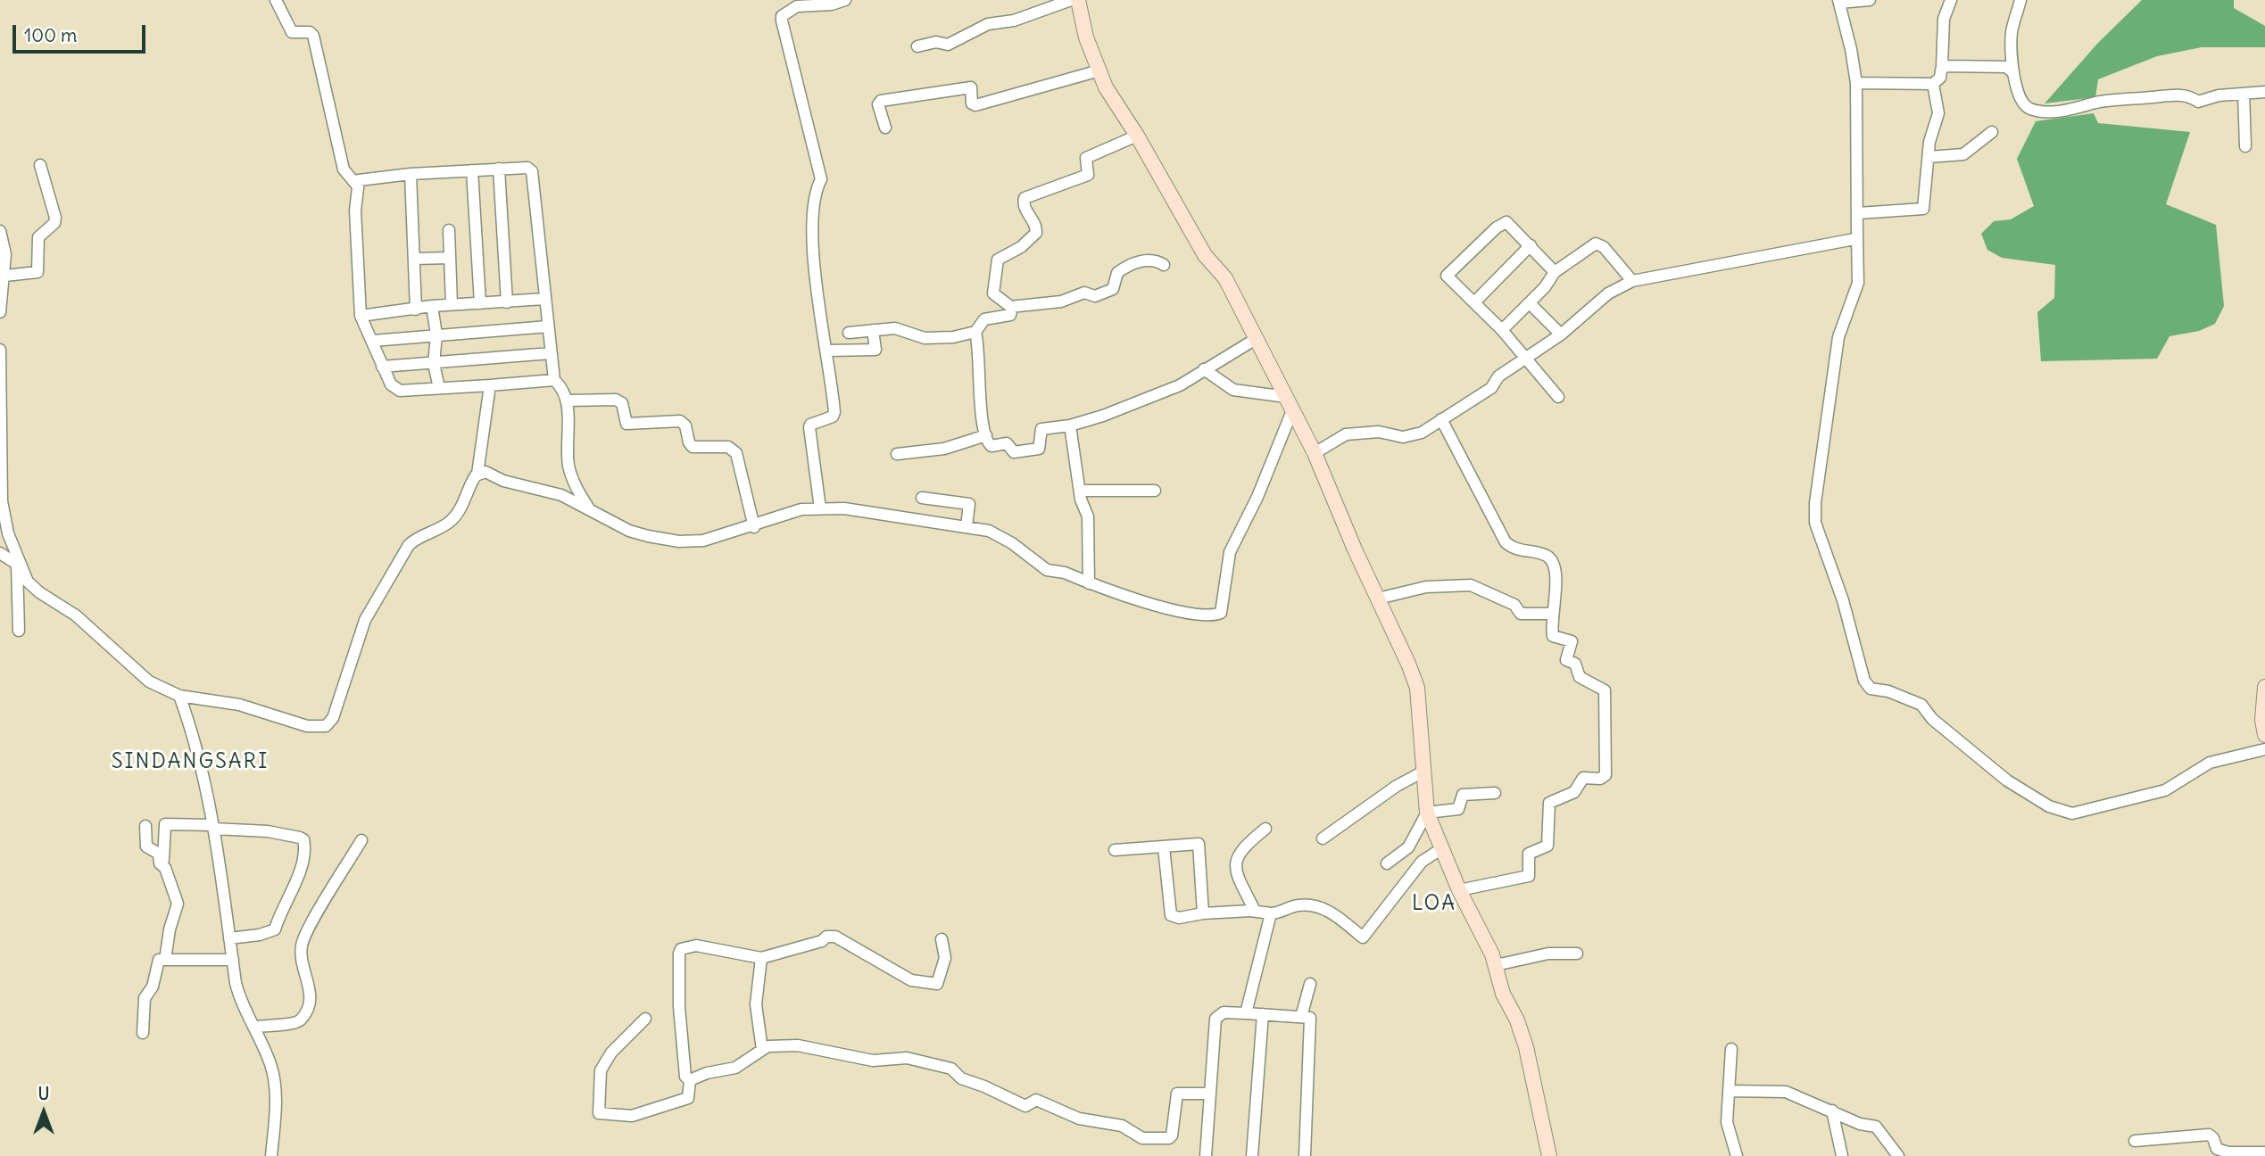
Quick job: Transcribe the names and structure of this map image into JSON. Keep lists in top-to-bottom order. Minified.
{"districts":["SINDANGSARI","LOA"],"scale_bar":"100 m","north":"top"}
